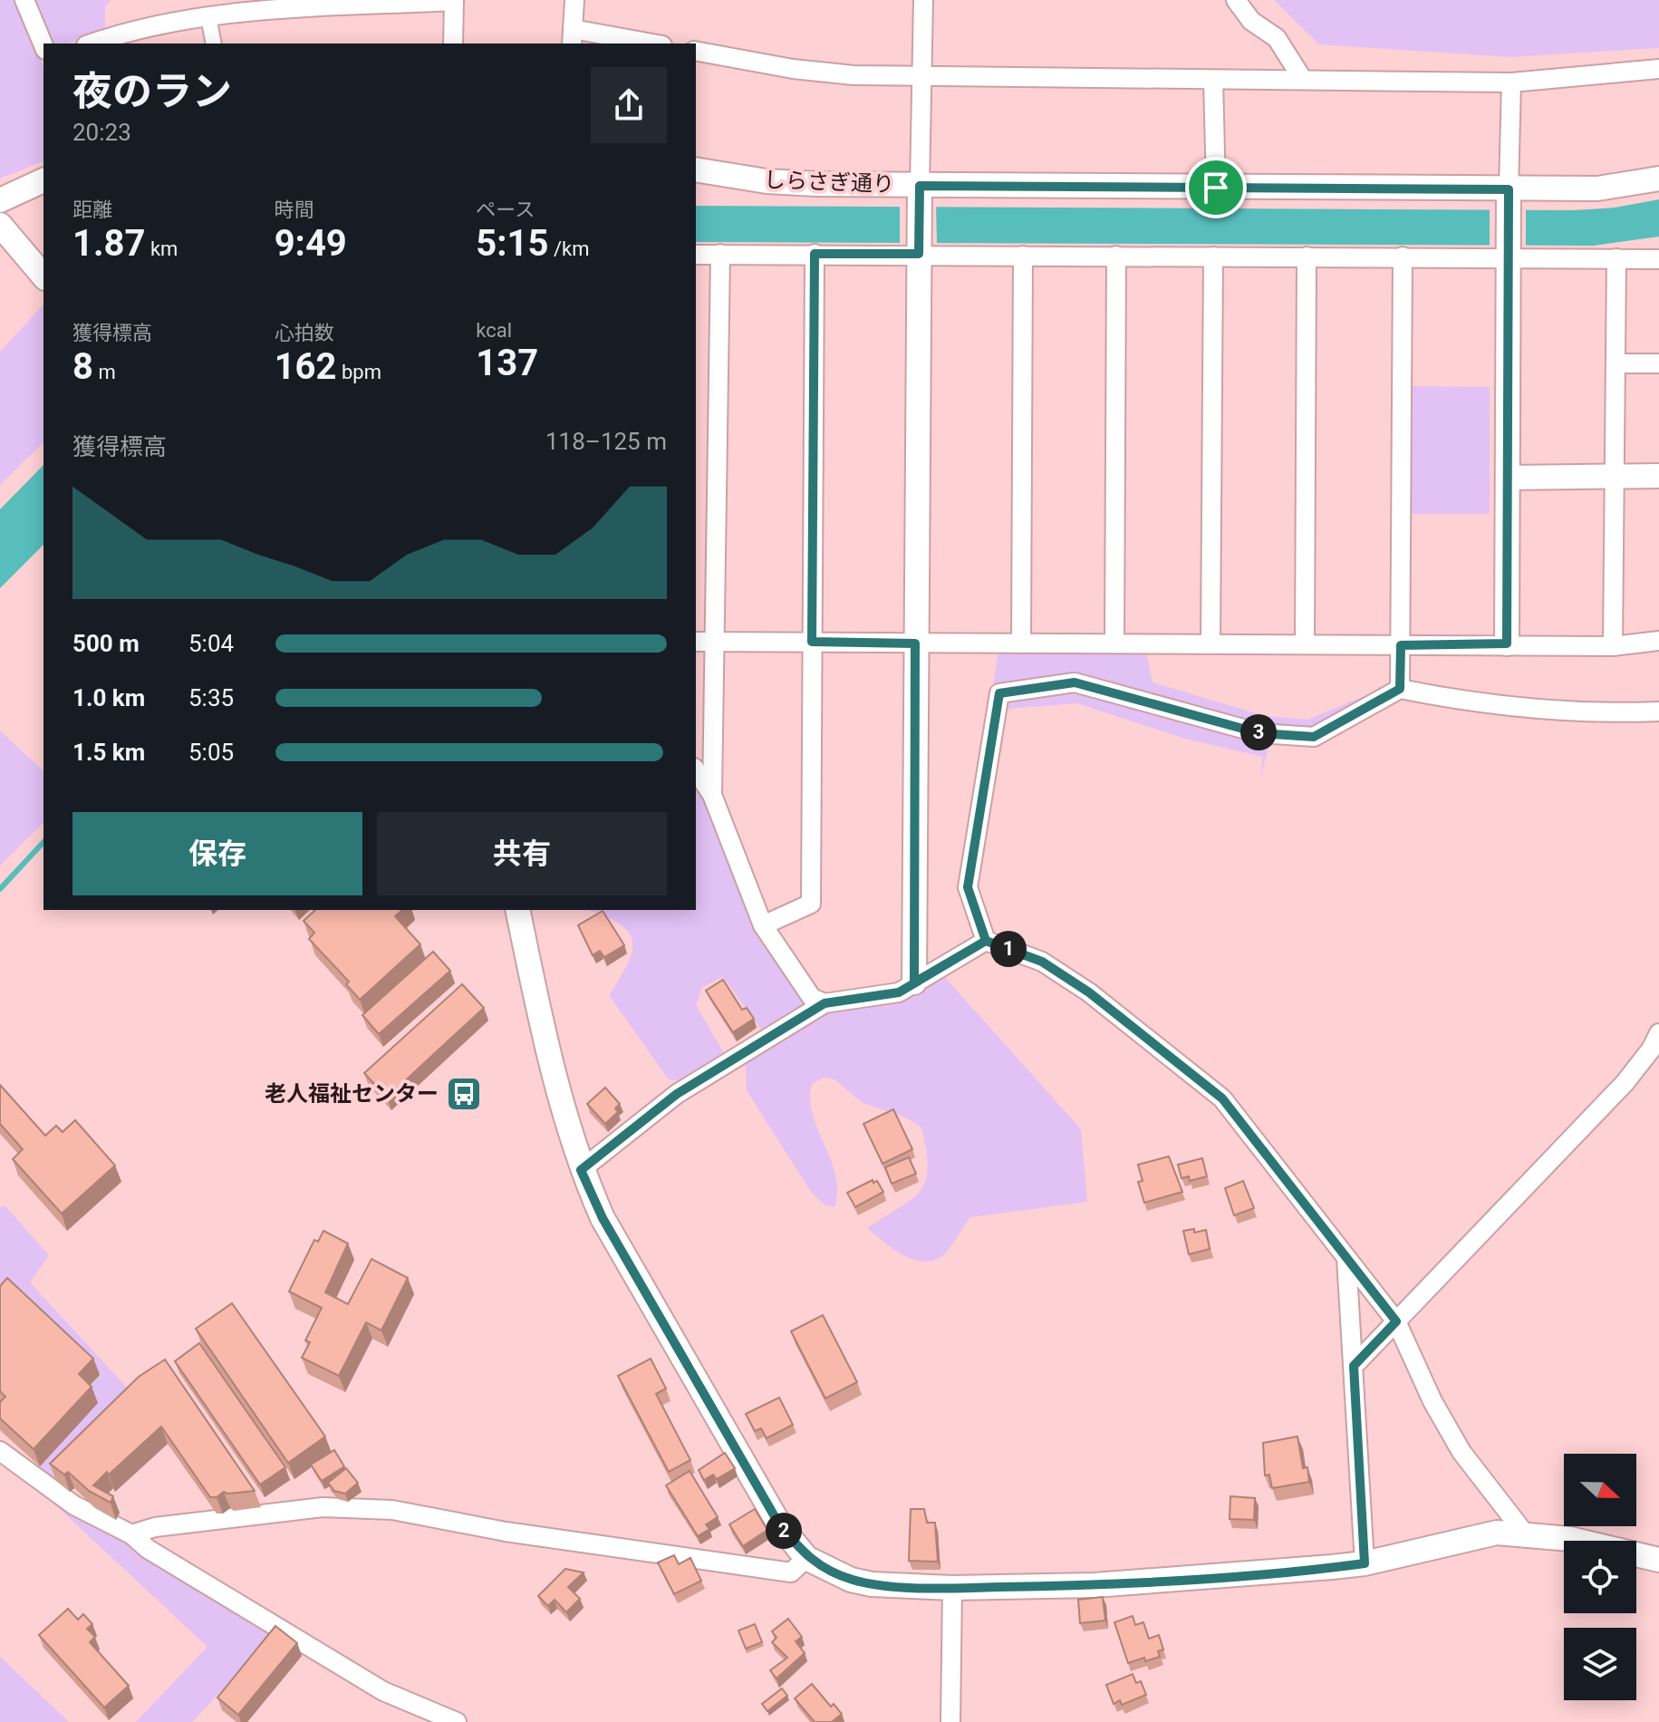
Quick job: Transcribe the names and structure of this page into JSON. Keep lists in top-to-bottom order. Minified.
{"streets":{"street":["しらさぎ通り"]},"places":{"bus stop":["老人福祉センター"]},"north":"right","page":{"heading":["夜のラン","20:23"],"stats":[["距離","1.87 km"],["時間","9:49"],["ペース","5:15 /km"],["獲得標高","8 m"],["心拍数","162 bpm"],["kcal","137"]],"chart":["獲得標高","118–125 m"],"list":[{"name":"500 m","note":"5:04"},{"name":"1.0 km","note":"5:35"},{"name":"1.5 km","note":"5:05"}],"pins":["3","1","2"],"buttons":["保存","共有"]}}
